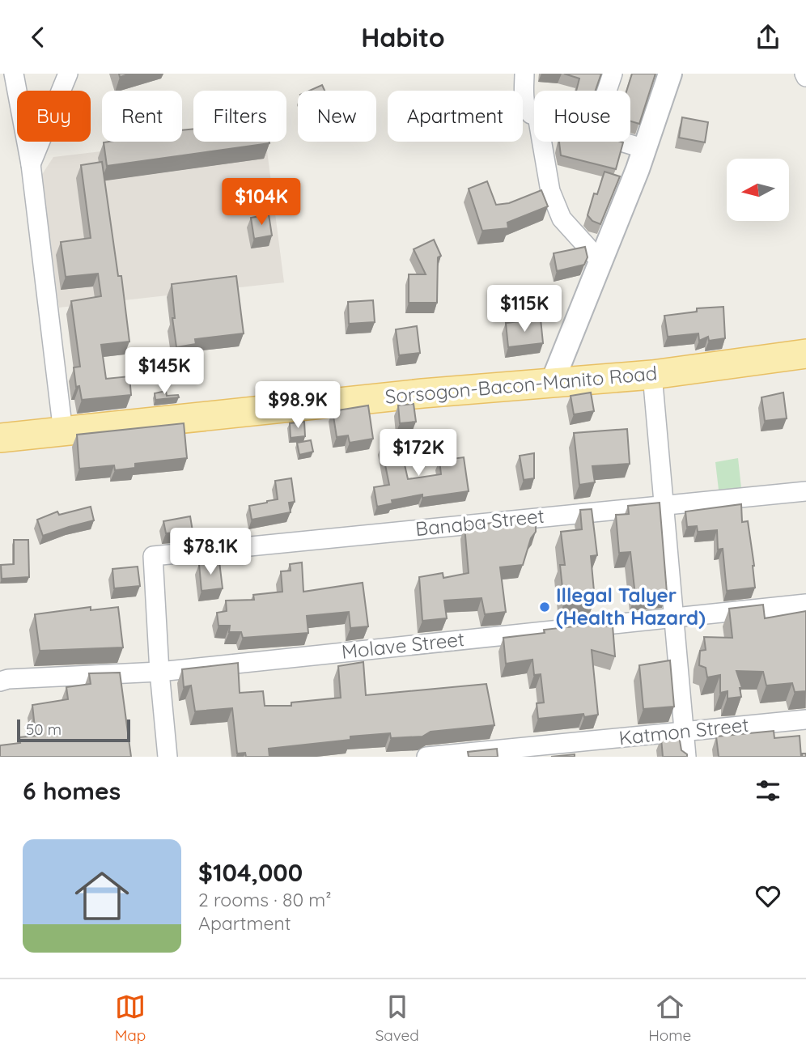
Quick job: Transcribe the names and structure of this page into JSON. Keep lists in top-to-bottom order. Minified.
{"streets":{"main road":["Sorsogon-Bacon-Manito Road"],"street":["Banaba Street","Molave Street","Katmon Street"]},"crossings":[["Banaba Street","Molave Street"]],"places":["Illegal Talyer (Health Hazard)"],"scale_bar":"50 m","north":"left","page":{"header":"Habito","chip":["Buy","Rent","Filters","New","Apartment","House"],"price":["$104K","$115K","$145K","$98.9K","$172K","$78.1K"],"scale":"50 m","heading":"6 homes","list":[{"name":"$104,000","note":"2 rooms · 80 m² · Apartment"}],"tabs":["Map","Saved","Home"]}}
